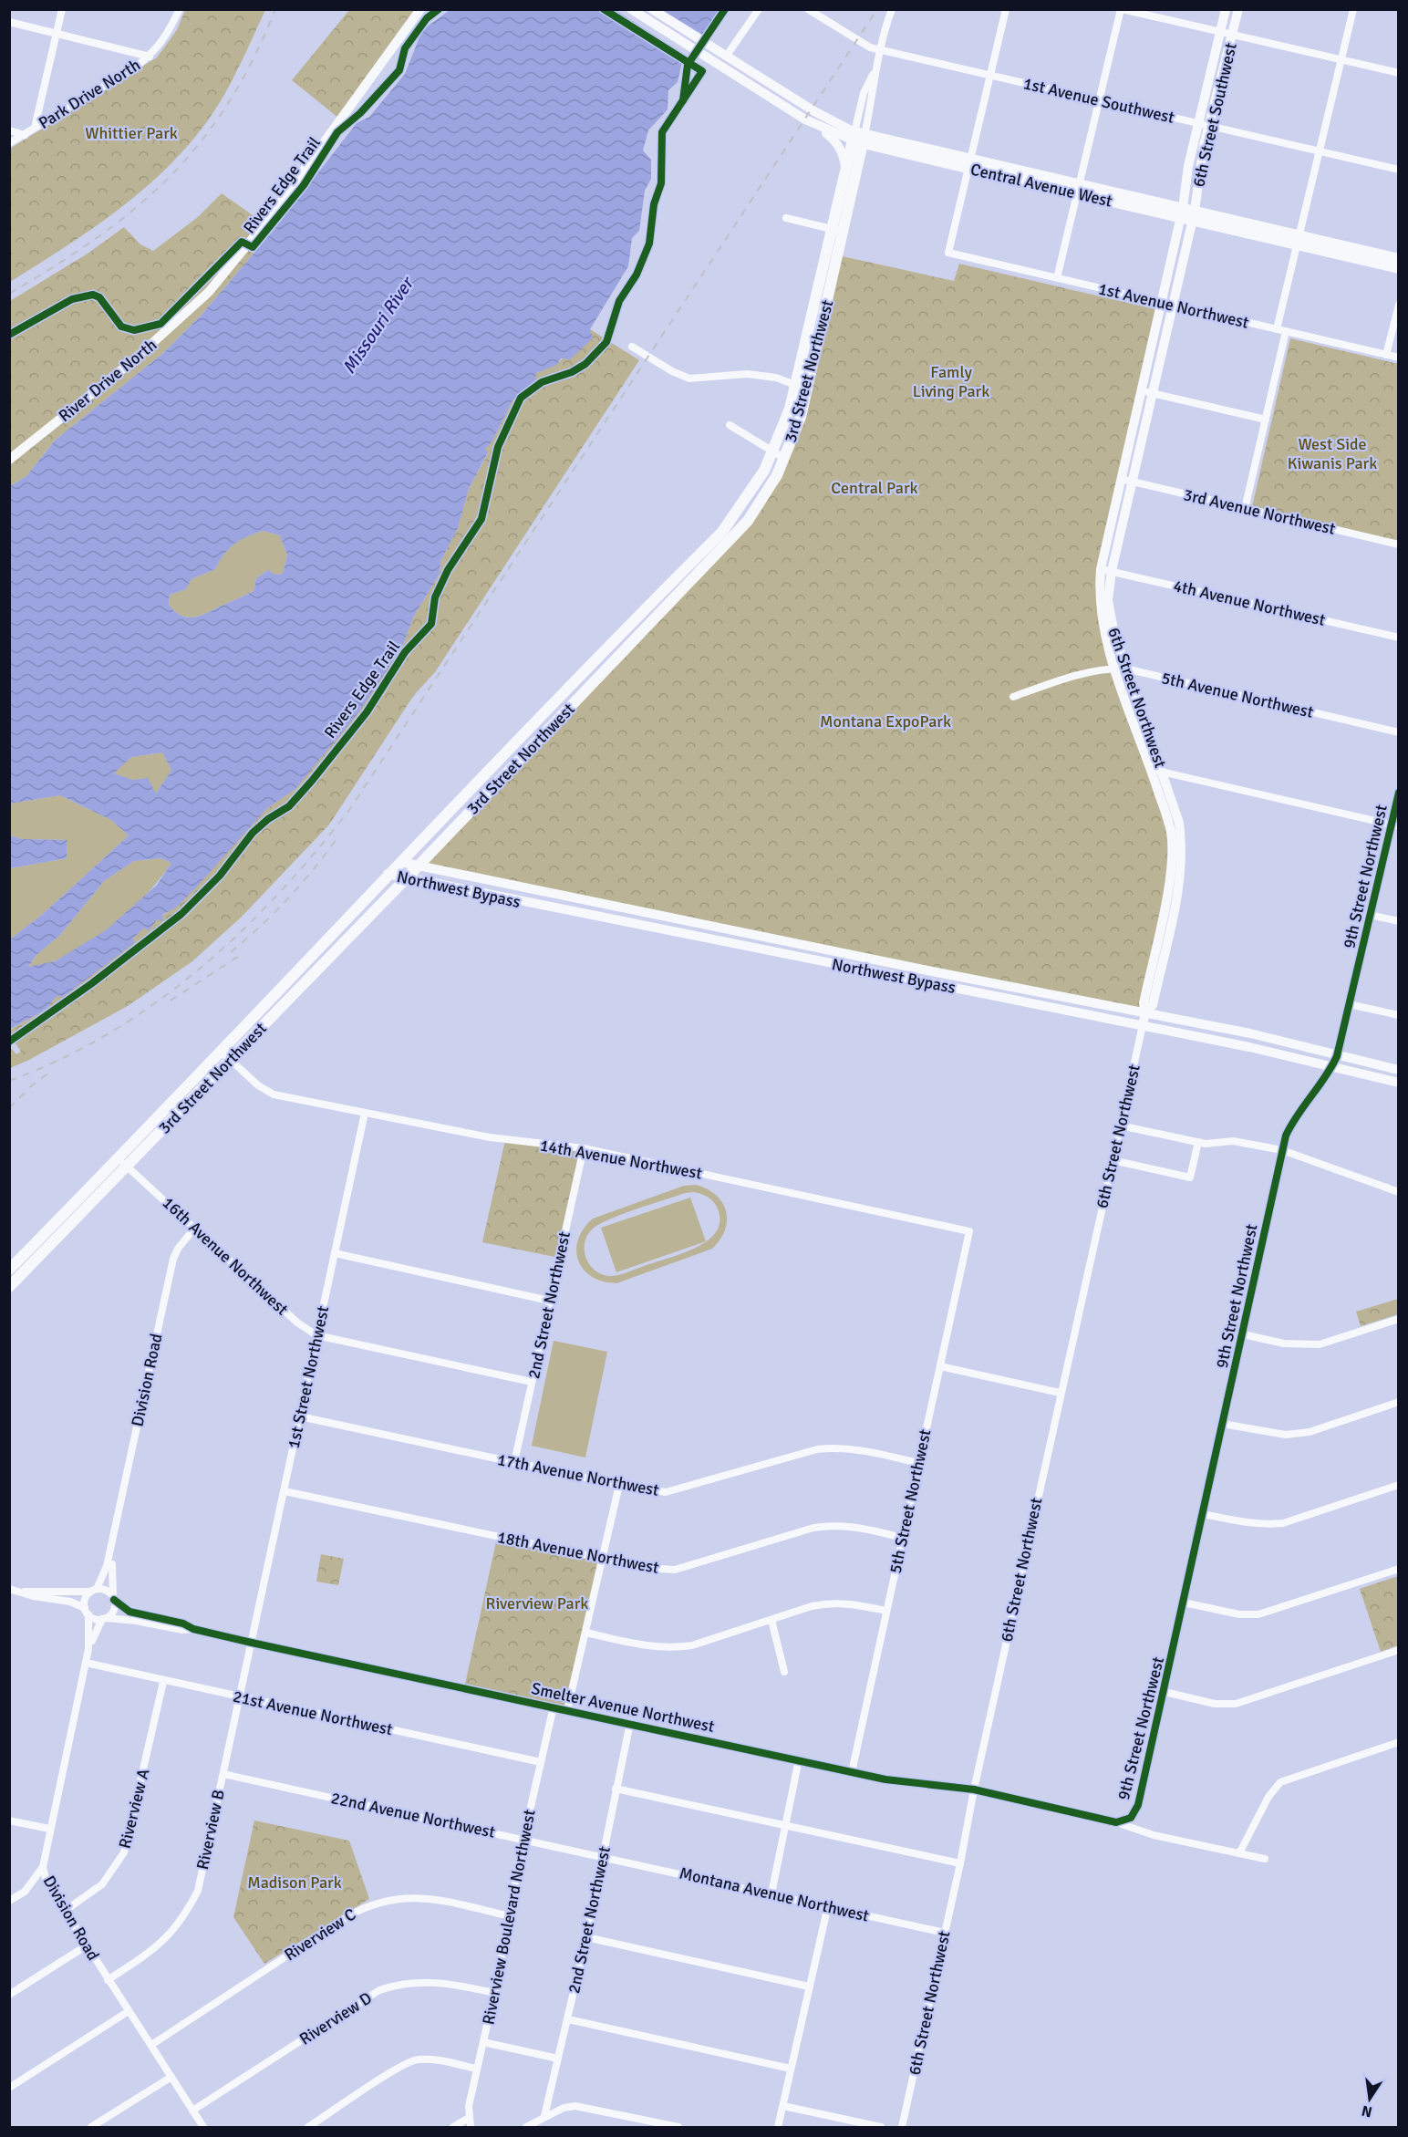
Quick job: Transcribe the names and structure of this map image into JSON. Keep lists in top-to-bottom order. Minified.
{"streets":{"highway":["Central Avenue West","3rd Street Northwest"],"main road":["6th Street Southwest","River Drive North","6th Street Northwest","Northwest Bypass"],"street":["Park Drive North","1st Avenue Southwest","1st Avenue Northwest","3rd Avenue Northwest","4th Avenue Northwest","5th Avenue Northwest","9th Street Northwest","14th Avenue Northwest","16th Avenue Northwest","2nd Street Northwest","1st Street Northwest","Division Road","17th Avenue Northwest","5th Street Northwest","18th Avenue Northwest","Smelter Avenue Northwest","21st Avenue Northwest","Riverview A","22nd Avenue Northwest","Riverview B","Montana Avenue Northwest","Riverview Boulevard Northwest","Riverview C","Riverview D"],"cycle path":["Rivers Edge Trail"]},"crossings":[["1st Avenue Southwest","6th Street Southwest"],["6th Street Southwest","Central Avenue West"],["6th Street Southwest","6th Street Northwest"],["Central Avenue West","1st Avenue Northwest"],["Central Avenue West","3rd Street Northwest"],["Central Avenue West","6th Street Northwest"],["1st Avenue Northwest","6th Street Northwest"],["3rd Street Northwest","Northwest Bypass"],["3rd Street Northwest","14th Avenue Northwest"],["3rd Street Northwest","16th Avenue Northwest"],["3rd Avenue Northwest","6th Street Northwest"],["4th Avenue Northwest","6th Street Northwest"],["5th Avenue Northwest","6th Street Northwest"],["6th Street Northwest","Northwest Bypass"],["6th Street Northwest","Smelter Avenue Northwest"],["6th Street Northwest","Montana Avenue Northwest"],["9th Street Northwest","Northwest Bypass"],["9th Street Northwest","Smelter Avenue Northwest"],["14th Avenue Northwest","2nd Street Northwest"],["14th Avenue Northwest","1st Street Northwest"],["14th Avenue Northwest","5th Street Northwest"],["16th Avenue Northwest","2nd Street Northwest"],["16th Avenue Northwest","1st Street Northwest"],["16th Avenue Northwest","Division Road"],["2nd Street Northwest","17th Avenue Northwest"],["2nd Street Northwest","Smelter Avenue Northwest"],["2nd Street Northwest","22nd Avenue Northwest"],["2nd Street Northwest","Montana Avenue Northwest"],["1st Street Northwest","17th Avenue Northwest"],["1st Street Northwest","18th Avenue Northwest"],["1st Street Northwest","Smelter Avenue Northwest"],["1st Street Northwest","Riverview B"],["Division Road","Smelter Avenue Northwest"],["Division Road","21st Avenue Northwest"],["Division Road","Riverview A"],["Division Road","Riverview B"],["Division Road","Riverview C"],["Division Road","Riverview D"],["17th Avenue Northwest","5th Street Northwest"],["5th Street Northwest","18th Avenue Northwest"],["5th Street Northwest","Smelter Avenue Northwest"],["Smelter Avenue Northwest","Riverview B"],["Smelter Avenue Northwest","Riverview Boulevard Northwest"],["21st Avenue Northwest","Riverview A"],["21st Avenue Northwest","Riverview B"],["21st Avenue Northwest","Riverview Boulevard Northwest"],["22nd Avenue Northwest","Riverview B"],["22nd Avenue Northwest","Montana Avenue Northwest"],["22nd Avenue Northwest","Riverview Boulevard Northwest"],["Riverview Boulevard Northwest","Riverview C"],["Riverview Boulevard Northwest","Riverview D"]],"water":["Missouri River"],"parks":["Whittier Park","Famly Living Park","West Side Kiwanis Park","Central Park","Montana ExpoPark","Riverview Park","Madison Park"],"north":"bottom"}
